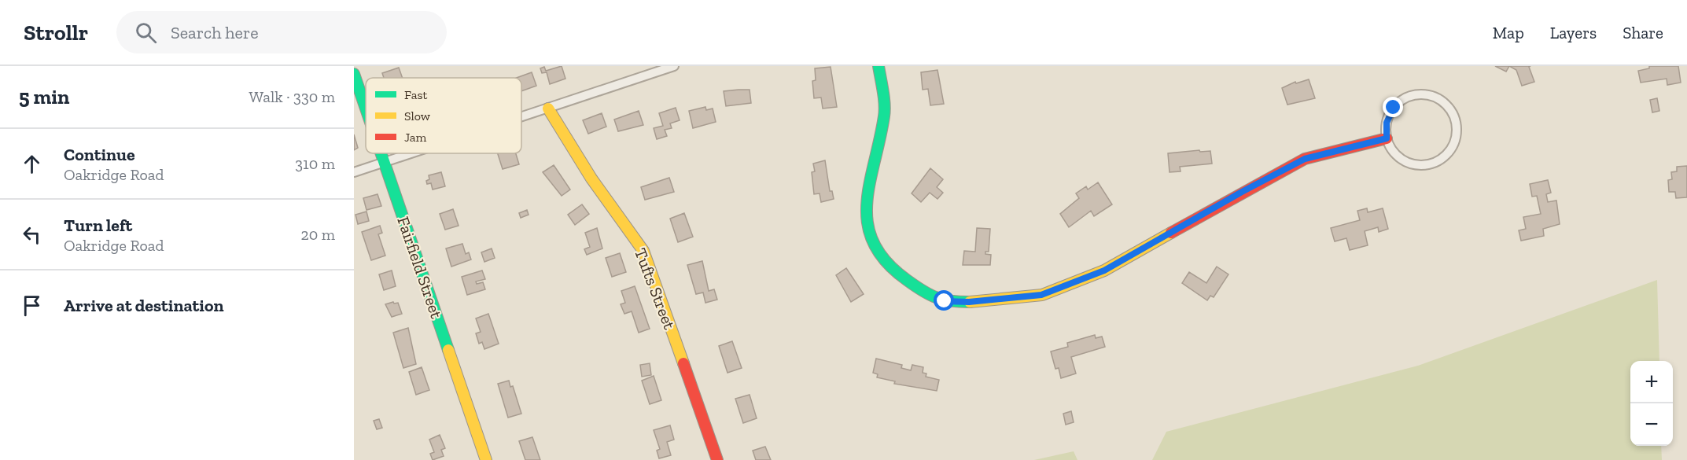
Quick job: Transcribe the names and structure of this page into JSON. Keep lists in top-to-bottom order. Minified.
{"streets":{"street":["Fairfield Street","Tufts Street"]},"legend":["Fast","Slow","Jam"],"page":{"header":"Strollr","search":"Search here","nav":["Map","Layers","Share"],"heading":["5 min","Walk · 330 m"],"list":[["Continue","Oakridge Road","310 m"],["Turn left","Oakridge Road","20 m"],"Arrive at destination"],"map_buttons":["+","−"]}}
